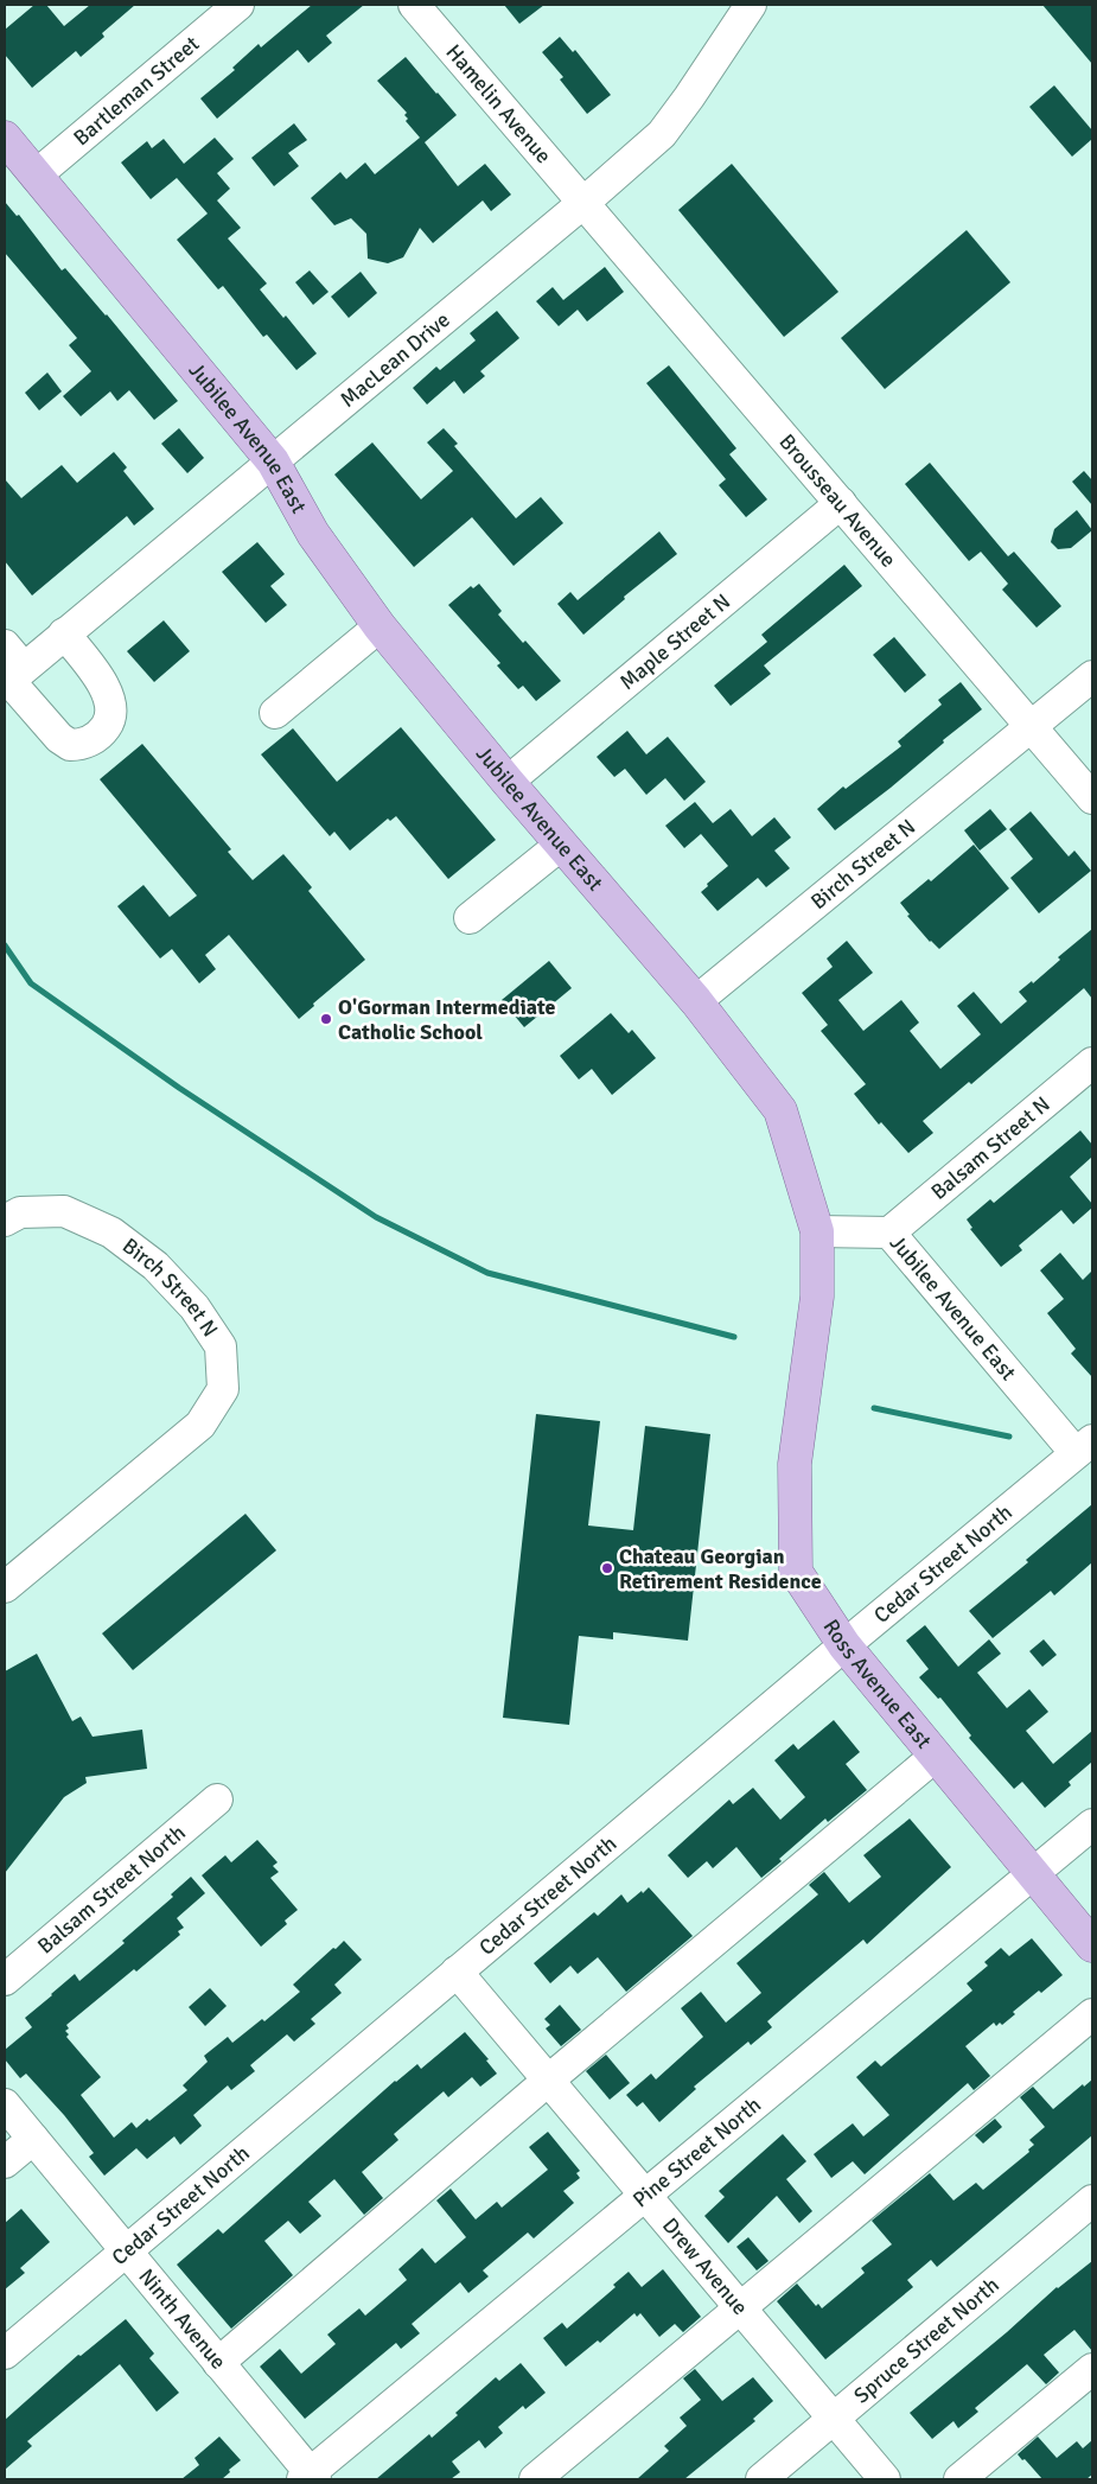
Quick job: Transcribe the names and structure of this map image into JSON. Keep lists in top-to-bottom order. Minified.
{"streets":{"main road":["Jubilee Avenue East","Ross Avenue East"],"street":["Bartleman Street","Hamelin Avenue","MacLean Drive","Brousseau Avenue","Maple Street N","Birch Street N","Balsam Street N","Cedar Street North","Balsam Street North","Pine Street North","Drew Avenue","Ninth Avenue","Spruce Street North"]},"crossings":[["Bartleman Street","Jubilee Avenue East"],["Hamelin Avenue","MacLean Drive"],["Hamelin Avenue","Brousseau Avenue"],["MacLean Drive","Jubilee Avenue East"],["MacLean Drive","Brousseau Avenue"],["Jubilee Avenue East","Maple Street N"],["Jubilee Avenue East","Birch Street N"],["Jubilee Avenue East","Balsam Street N"],["Jubilee Avenue East","Cedar Street North"],["Jubilee Avenue East","Ross Avenue East"],["Brousseau Avenue","Maple Street N"],["Brousseau Avenue","Birch Street N"],["Cedar Street North","Ross Avenue East"],["Cedar Street North","Drew Avenue"],["Cedar Street North","Ninth Avenue"],["Ross Avenue East","Pine Street North"],["Pine Street North","Drew Avenue"],["Pine Street North","Ninth Avenue"],["Drew Avenue","Spruce Street North"]],"places":["O'Gorman Intermediate Catholic School","Chateau Georgian Retirement Residence"]}
